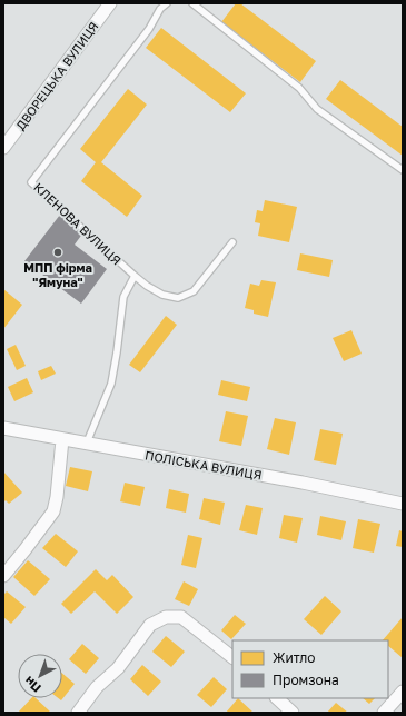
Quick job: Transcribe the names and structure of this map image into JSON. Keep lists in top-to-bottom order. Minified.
{"streets":{"street":["ДВОРЕЦЬКА ВУЛИЦЯ","ПОЛІСЬКА ВУЛИЦЯ"],"lane":["КЛЕНОВА ВУЛИЦЯ"]},"places":["МПП фірма \"Ямуна\""],"legend":["Житло","Промзона"],"north":"bottom left"}
